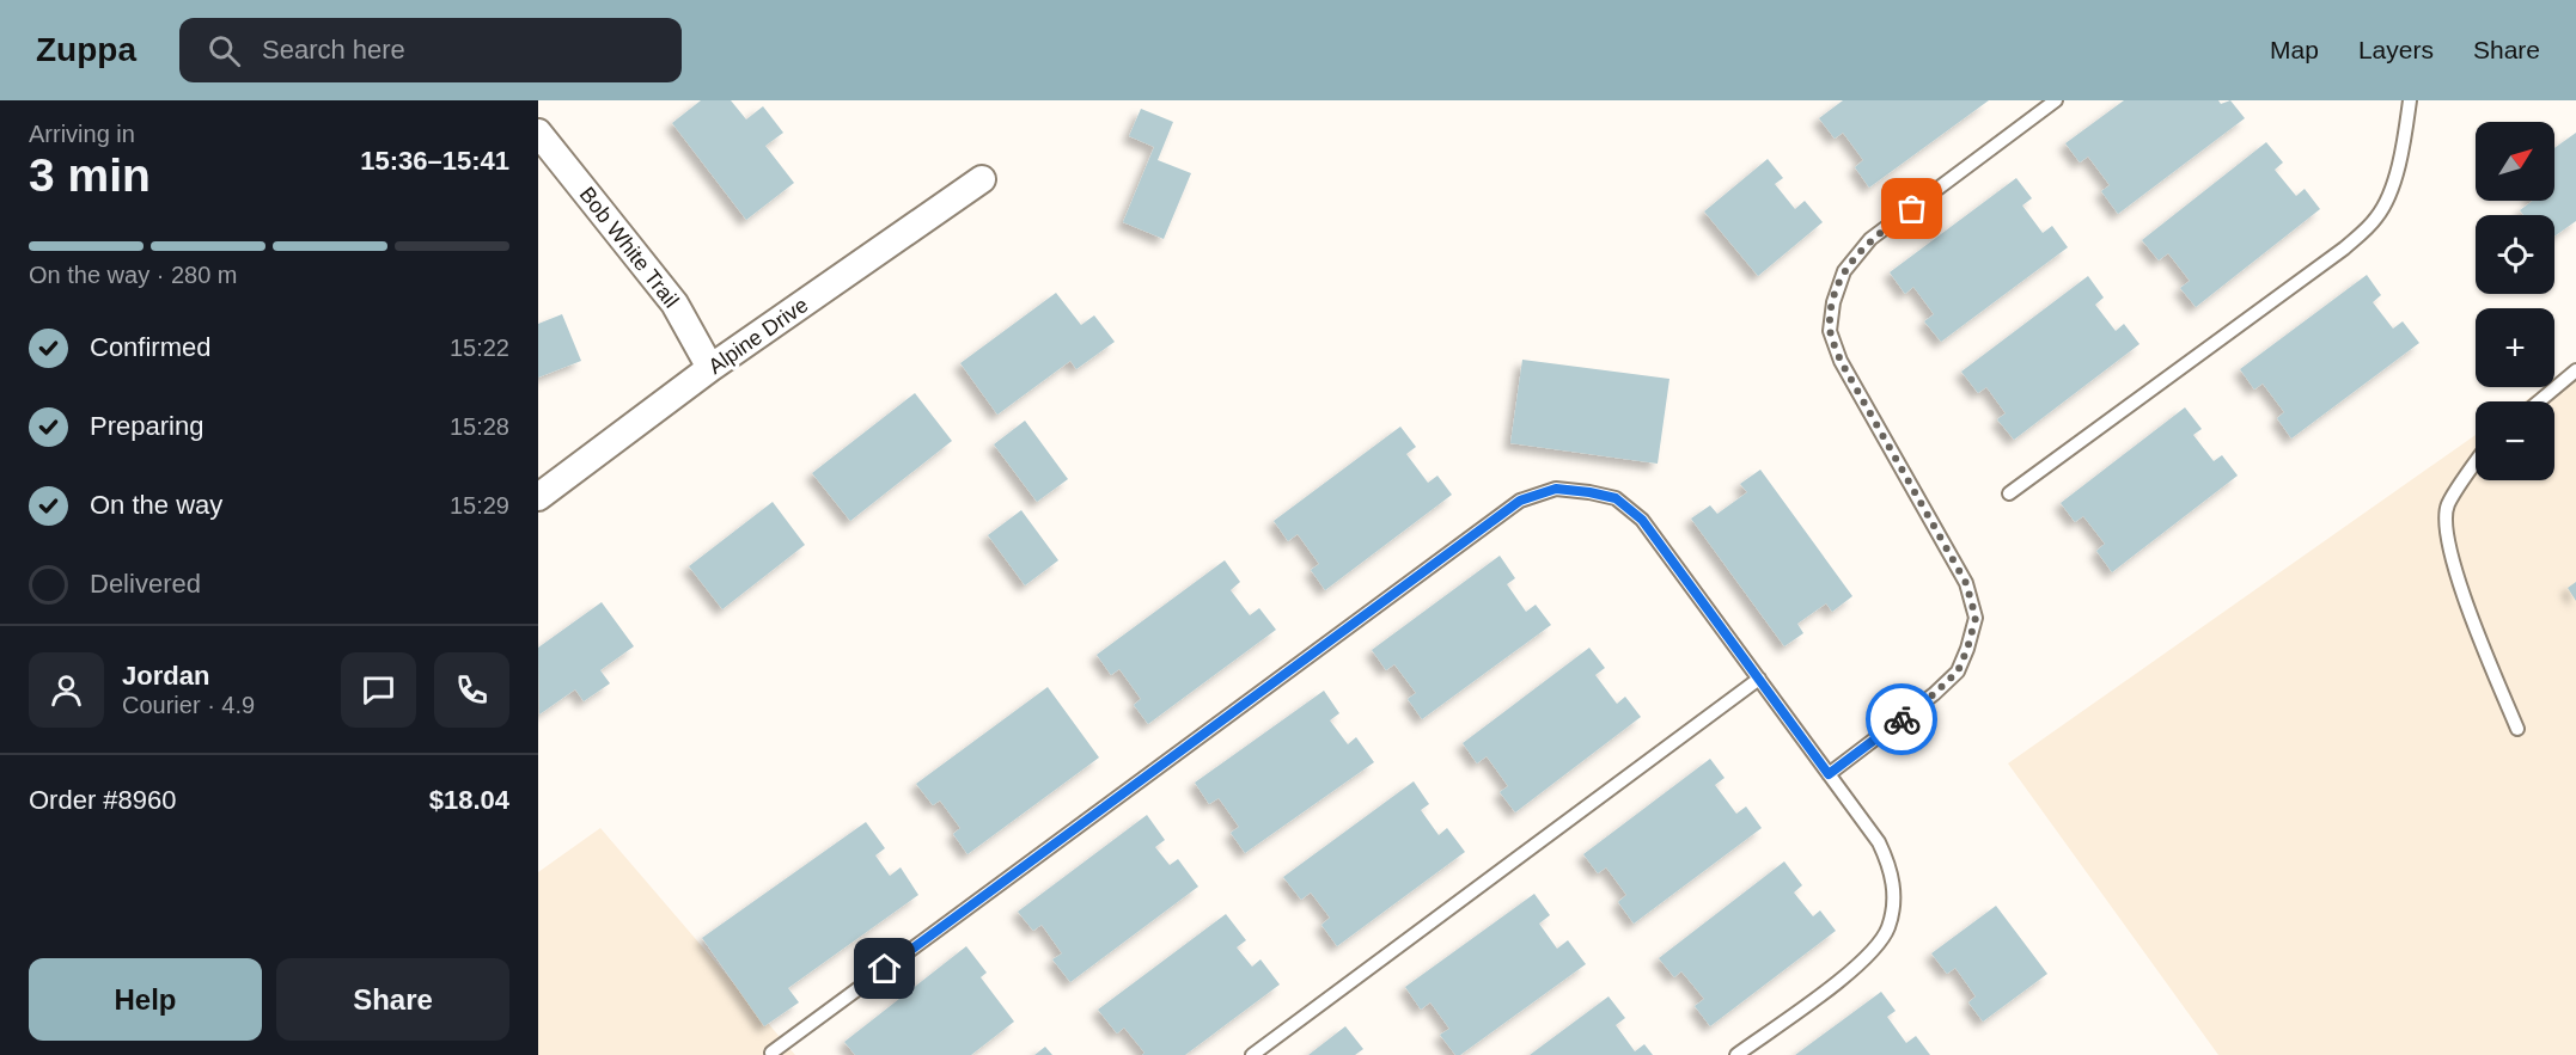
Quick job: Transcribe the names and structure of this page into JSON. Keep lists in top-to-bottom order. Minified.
{"streets":{"street":["Bob White Trail","Alpine Drive"]},"crossings":[["Bob White Trail","Alpine Drive"]],"north":"top right","page":{"header":"Zuppa","search":"Search here","nav":["Map","Layers","Share"],"heading":["3 min","Arriving in","15:36–15:41"],"panel":["Jordan","Courier · 4.9","Order #8960","$18.04"],"map_buttons":["+","−"],"bar":"On the way · 280 m","list":[["Confirmed","15:22"],["Preparing","15:28"],["On the way","15:29"],"Delivered"],"buttons":["Help","Share"]}}
